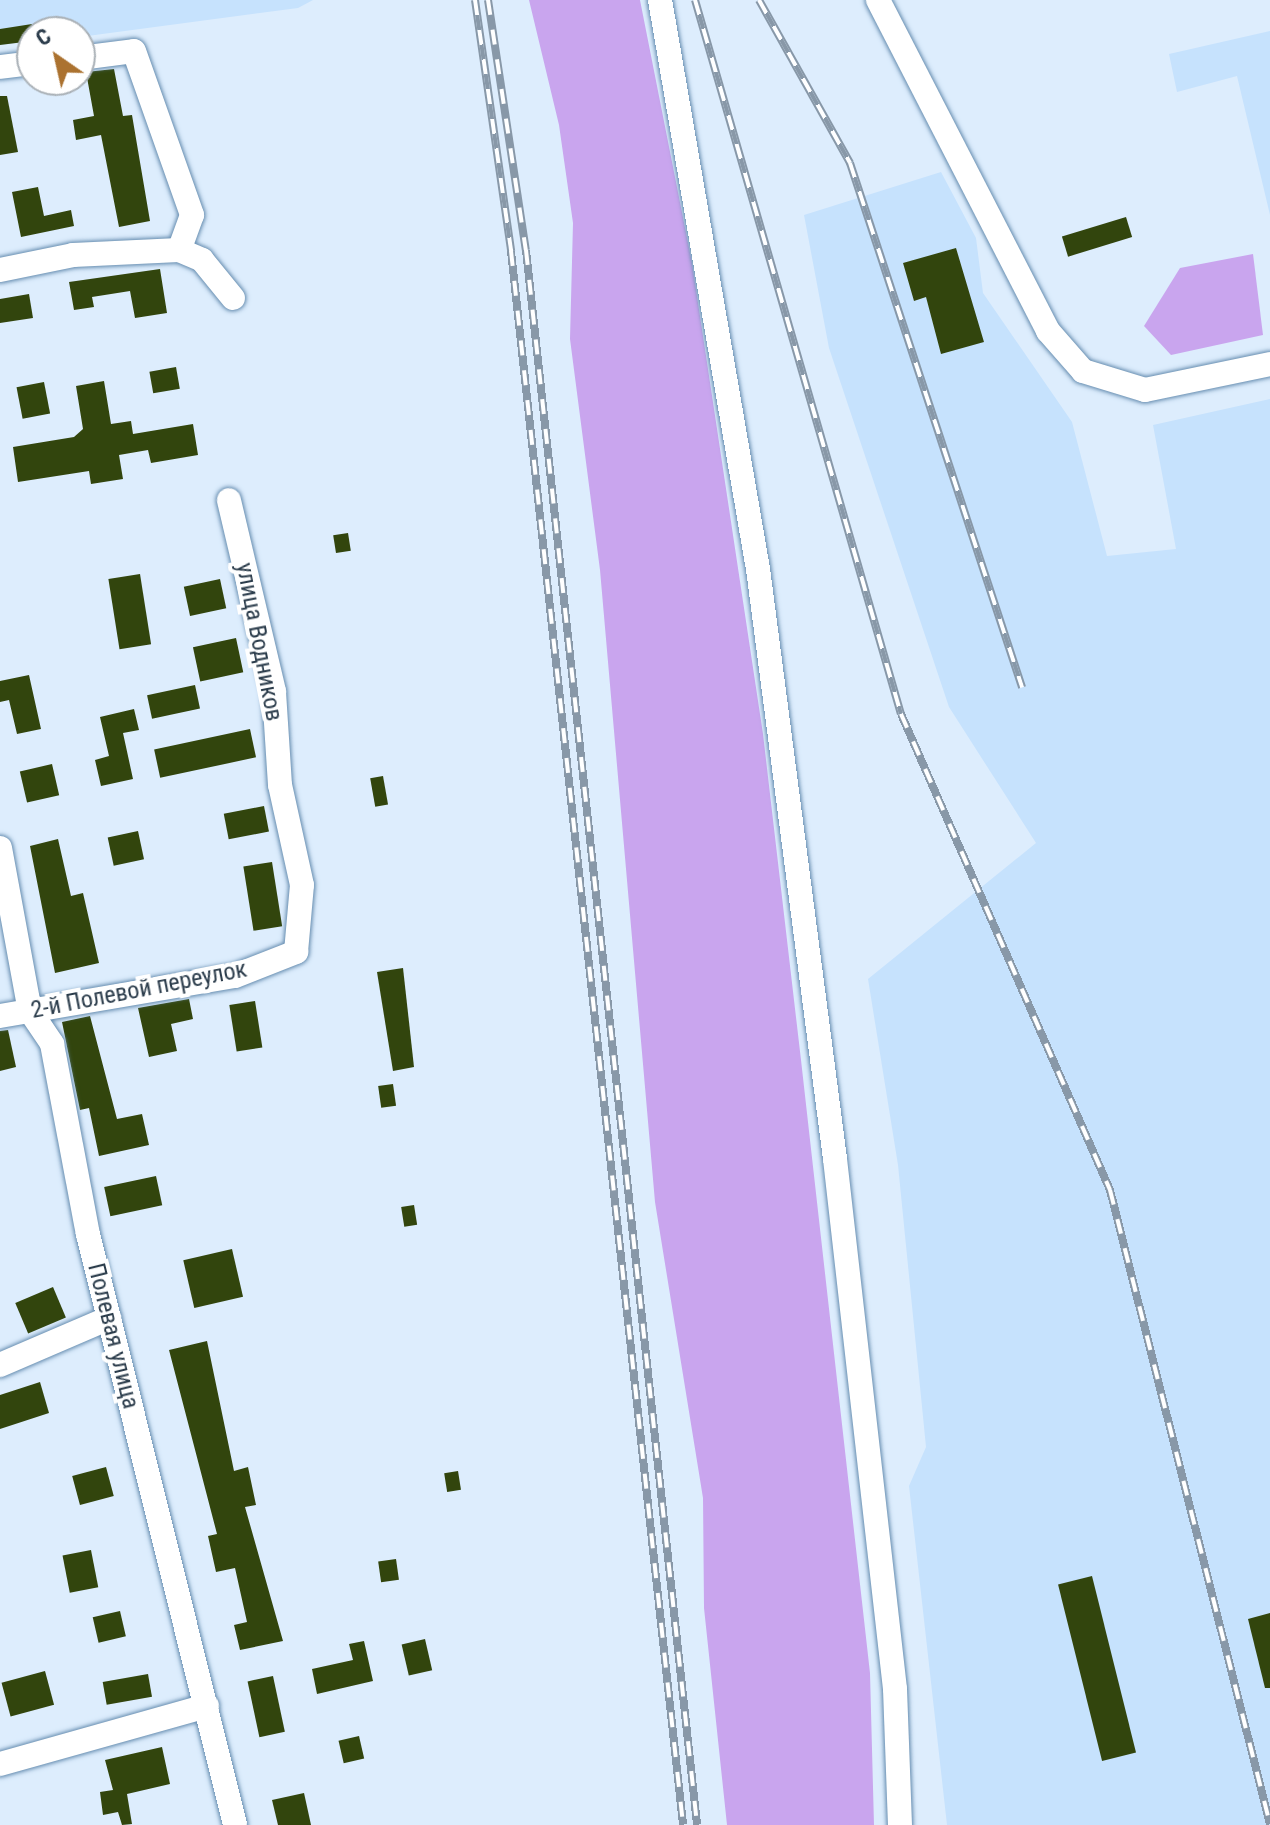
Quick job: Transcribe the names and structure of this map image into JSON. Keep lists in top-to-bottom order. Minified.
{"streets":{"street":["улица Водников","2-й Полевой переулок","Полевая улица"]},"crossings":[["улица Водников","2-й Полевой переулок"],["2-й Полевой переулок","Полевая улица"]],"north":"top left"}
